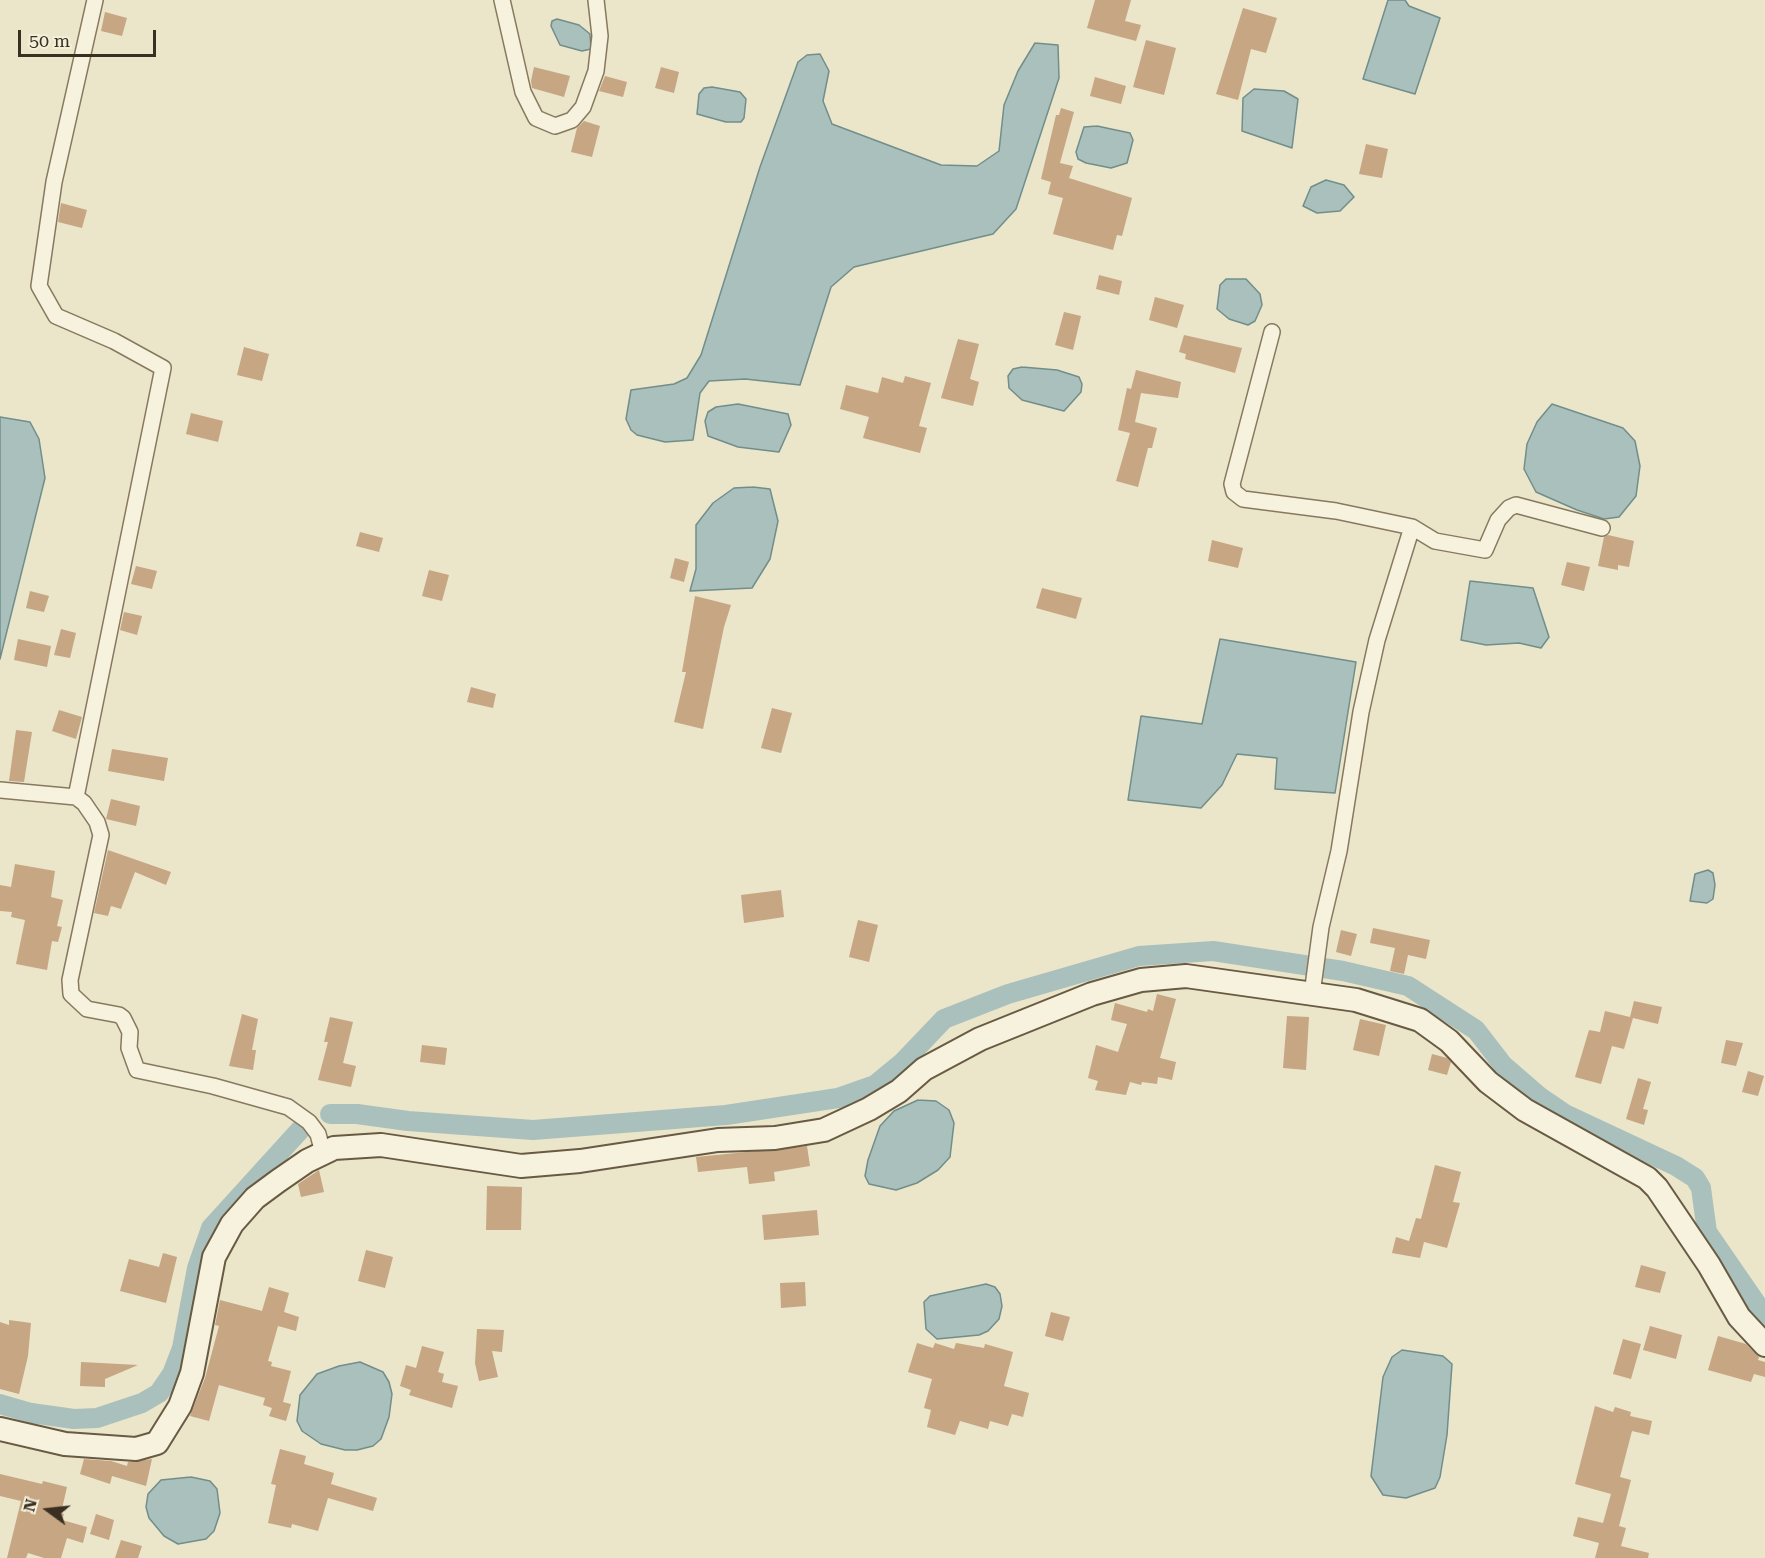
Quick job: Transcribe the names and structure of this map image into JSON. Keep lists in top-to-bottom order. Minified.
{"scale_bar":"50 m","north":"left"}
